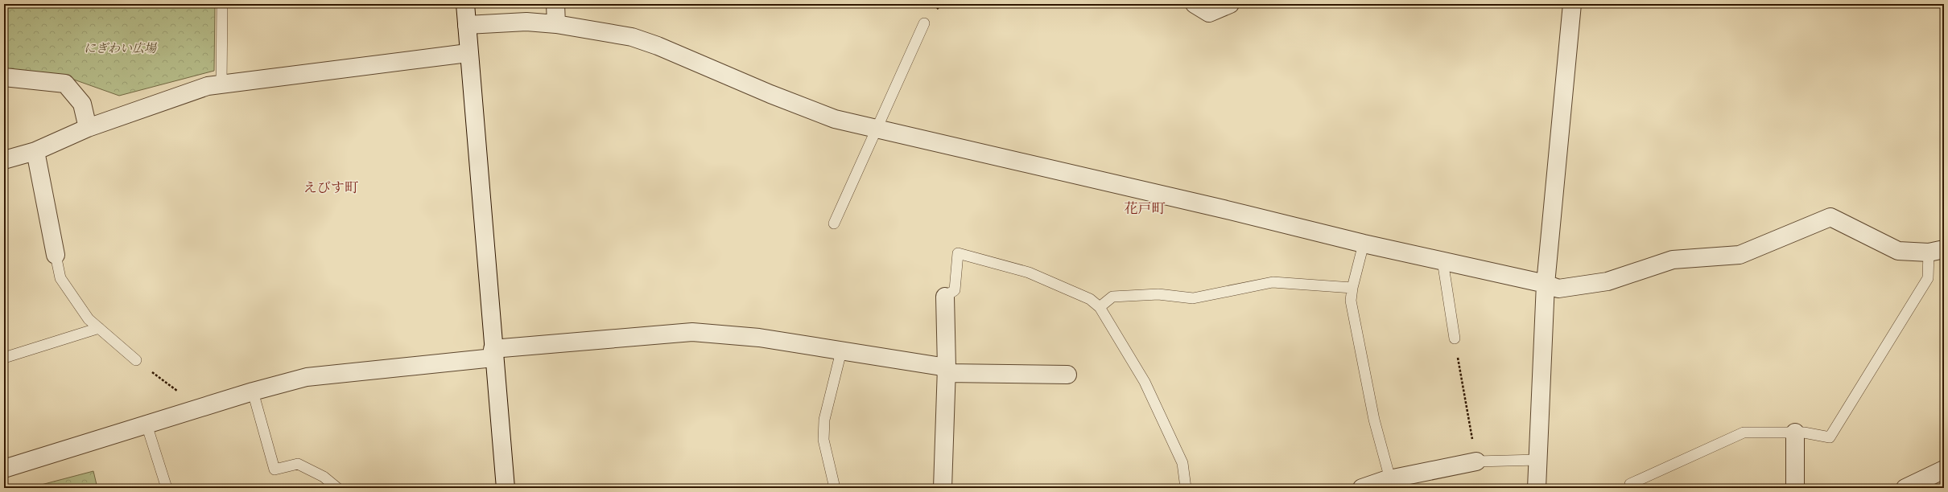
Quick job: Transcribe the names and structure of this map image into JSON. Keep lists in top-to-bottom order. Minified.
{"districts":["えびす町","花戸町"],"parks":["にぎわい広場"]}
